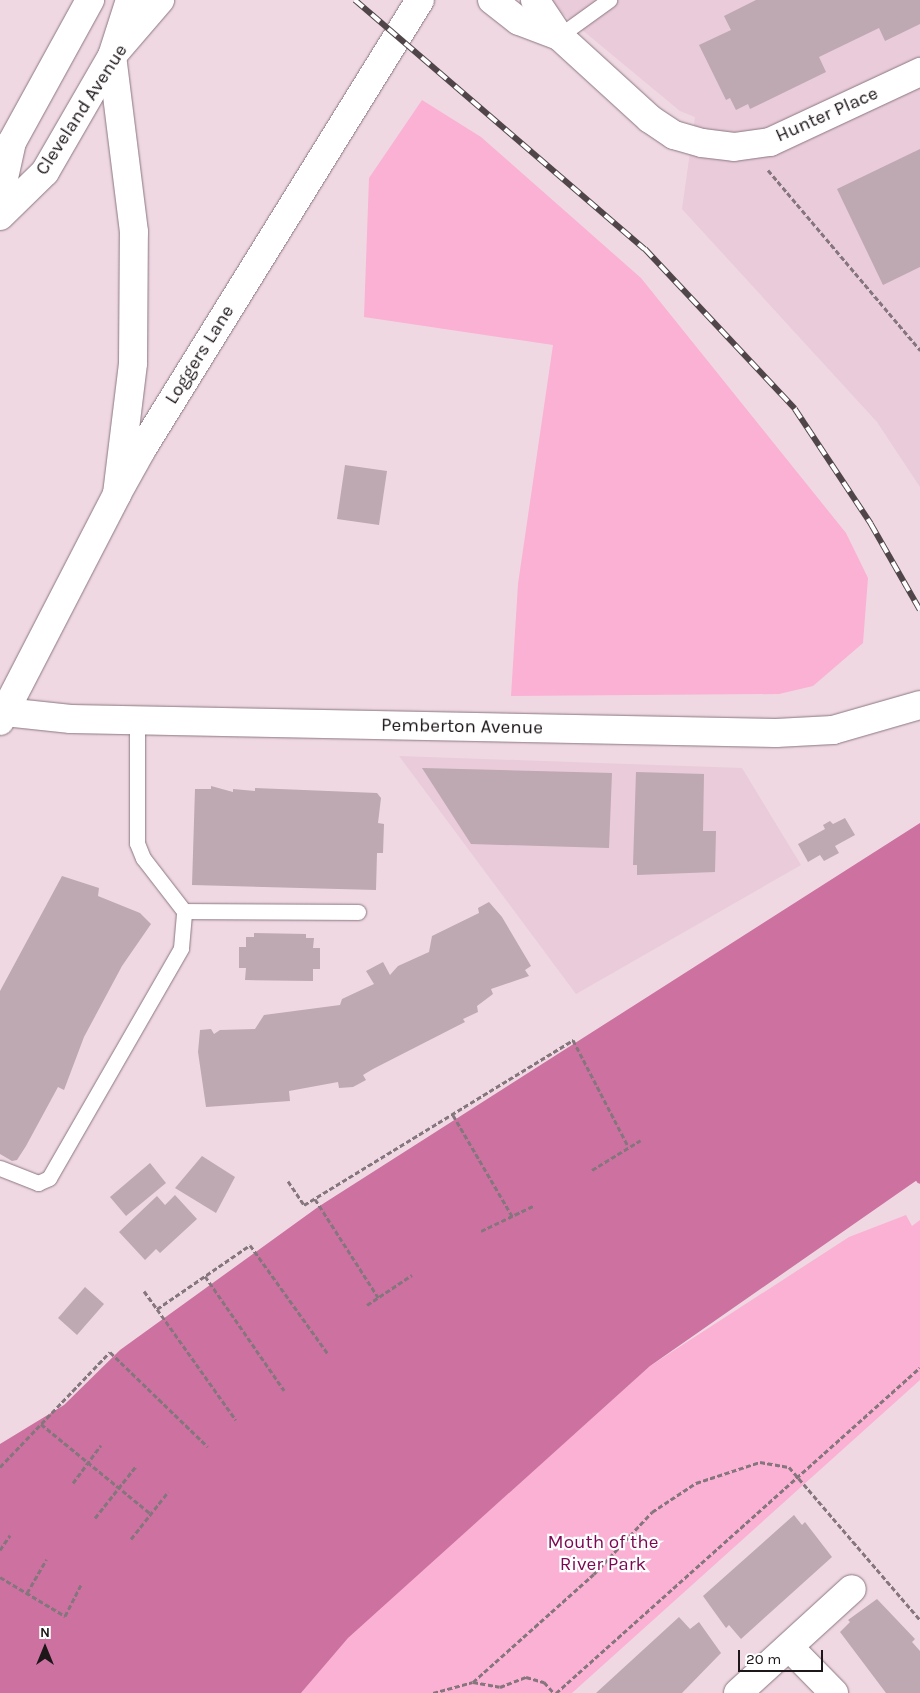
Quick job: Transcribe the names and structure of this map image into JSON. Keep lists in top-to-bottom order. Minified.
{"streets":{"street":["Cleveland Avenue","Hunter Place","Loggers Lane","Pemberton Avenue"]},"crossings":[["Loggers Lane","Pemberton Avenue"]],"parks":["Mouth of the River Park"],"scale_bar":"20 m","north":"top"}
